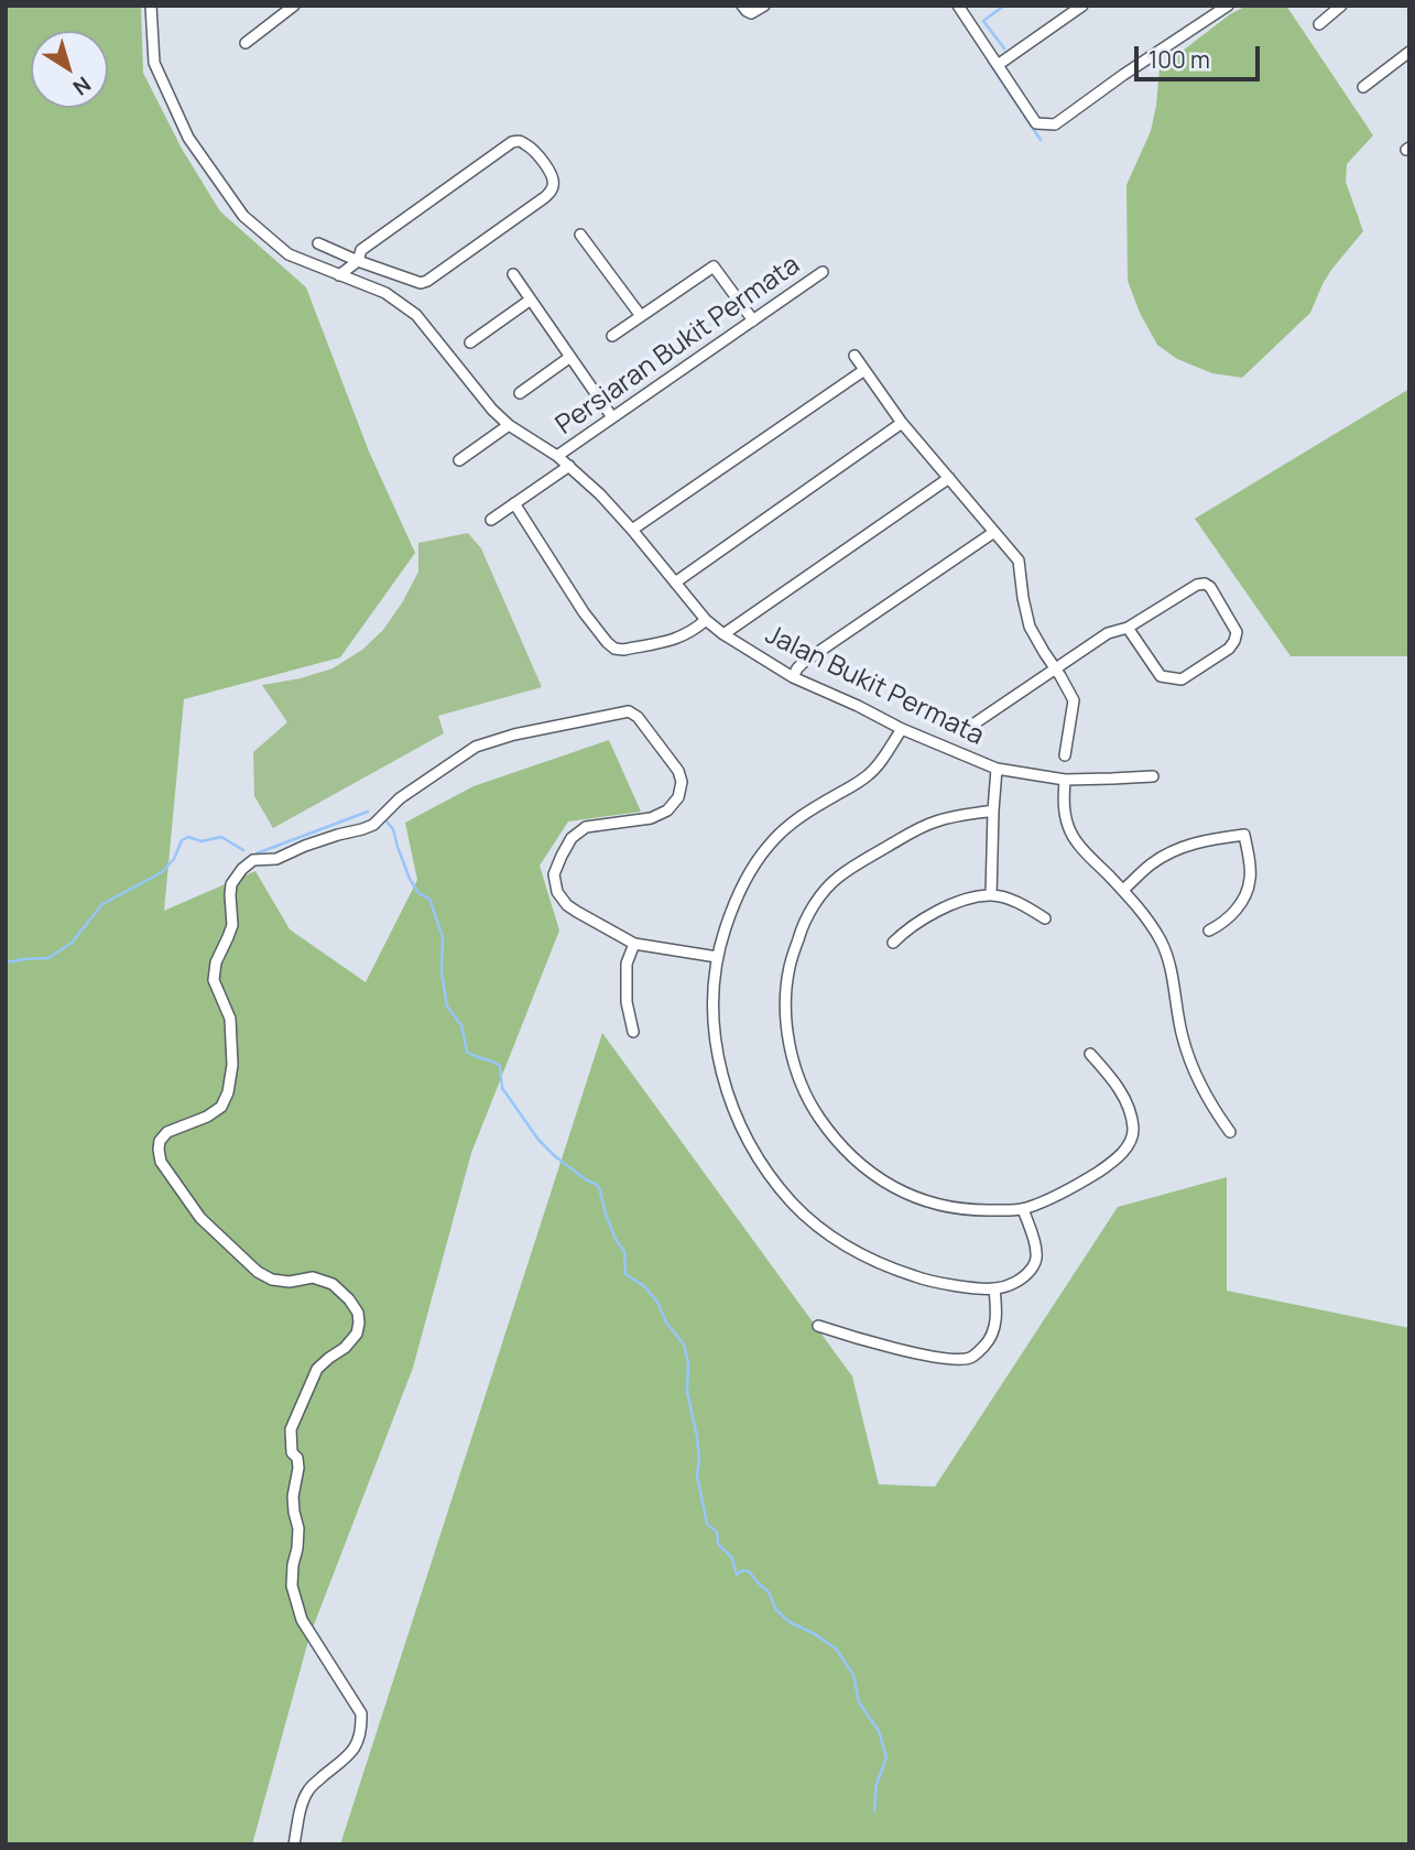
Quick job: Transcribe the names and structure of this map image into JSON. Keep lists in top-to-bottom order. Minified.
{"streets":{"street":["Persiaran Bukit Permata","Jalan Bukit Permata"]},"crossings":[["Persiaran Bukit Permata","Jalan Bukit Permata"]],"scale_bar":"100 m","north":"bottom right"}
